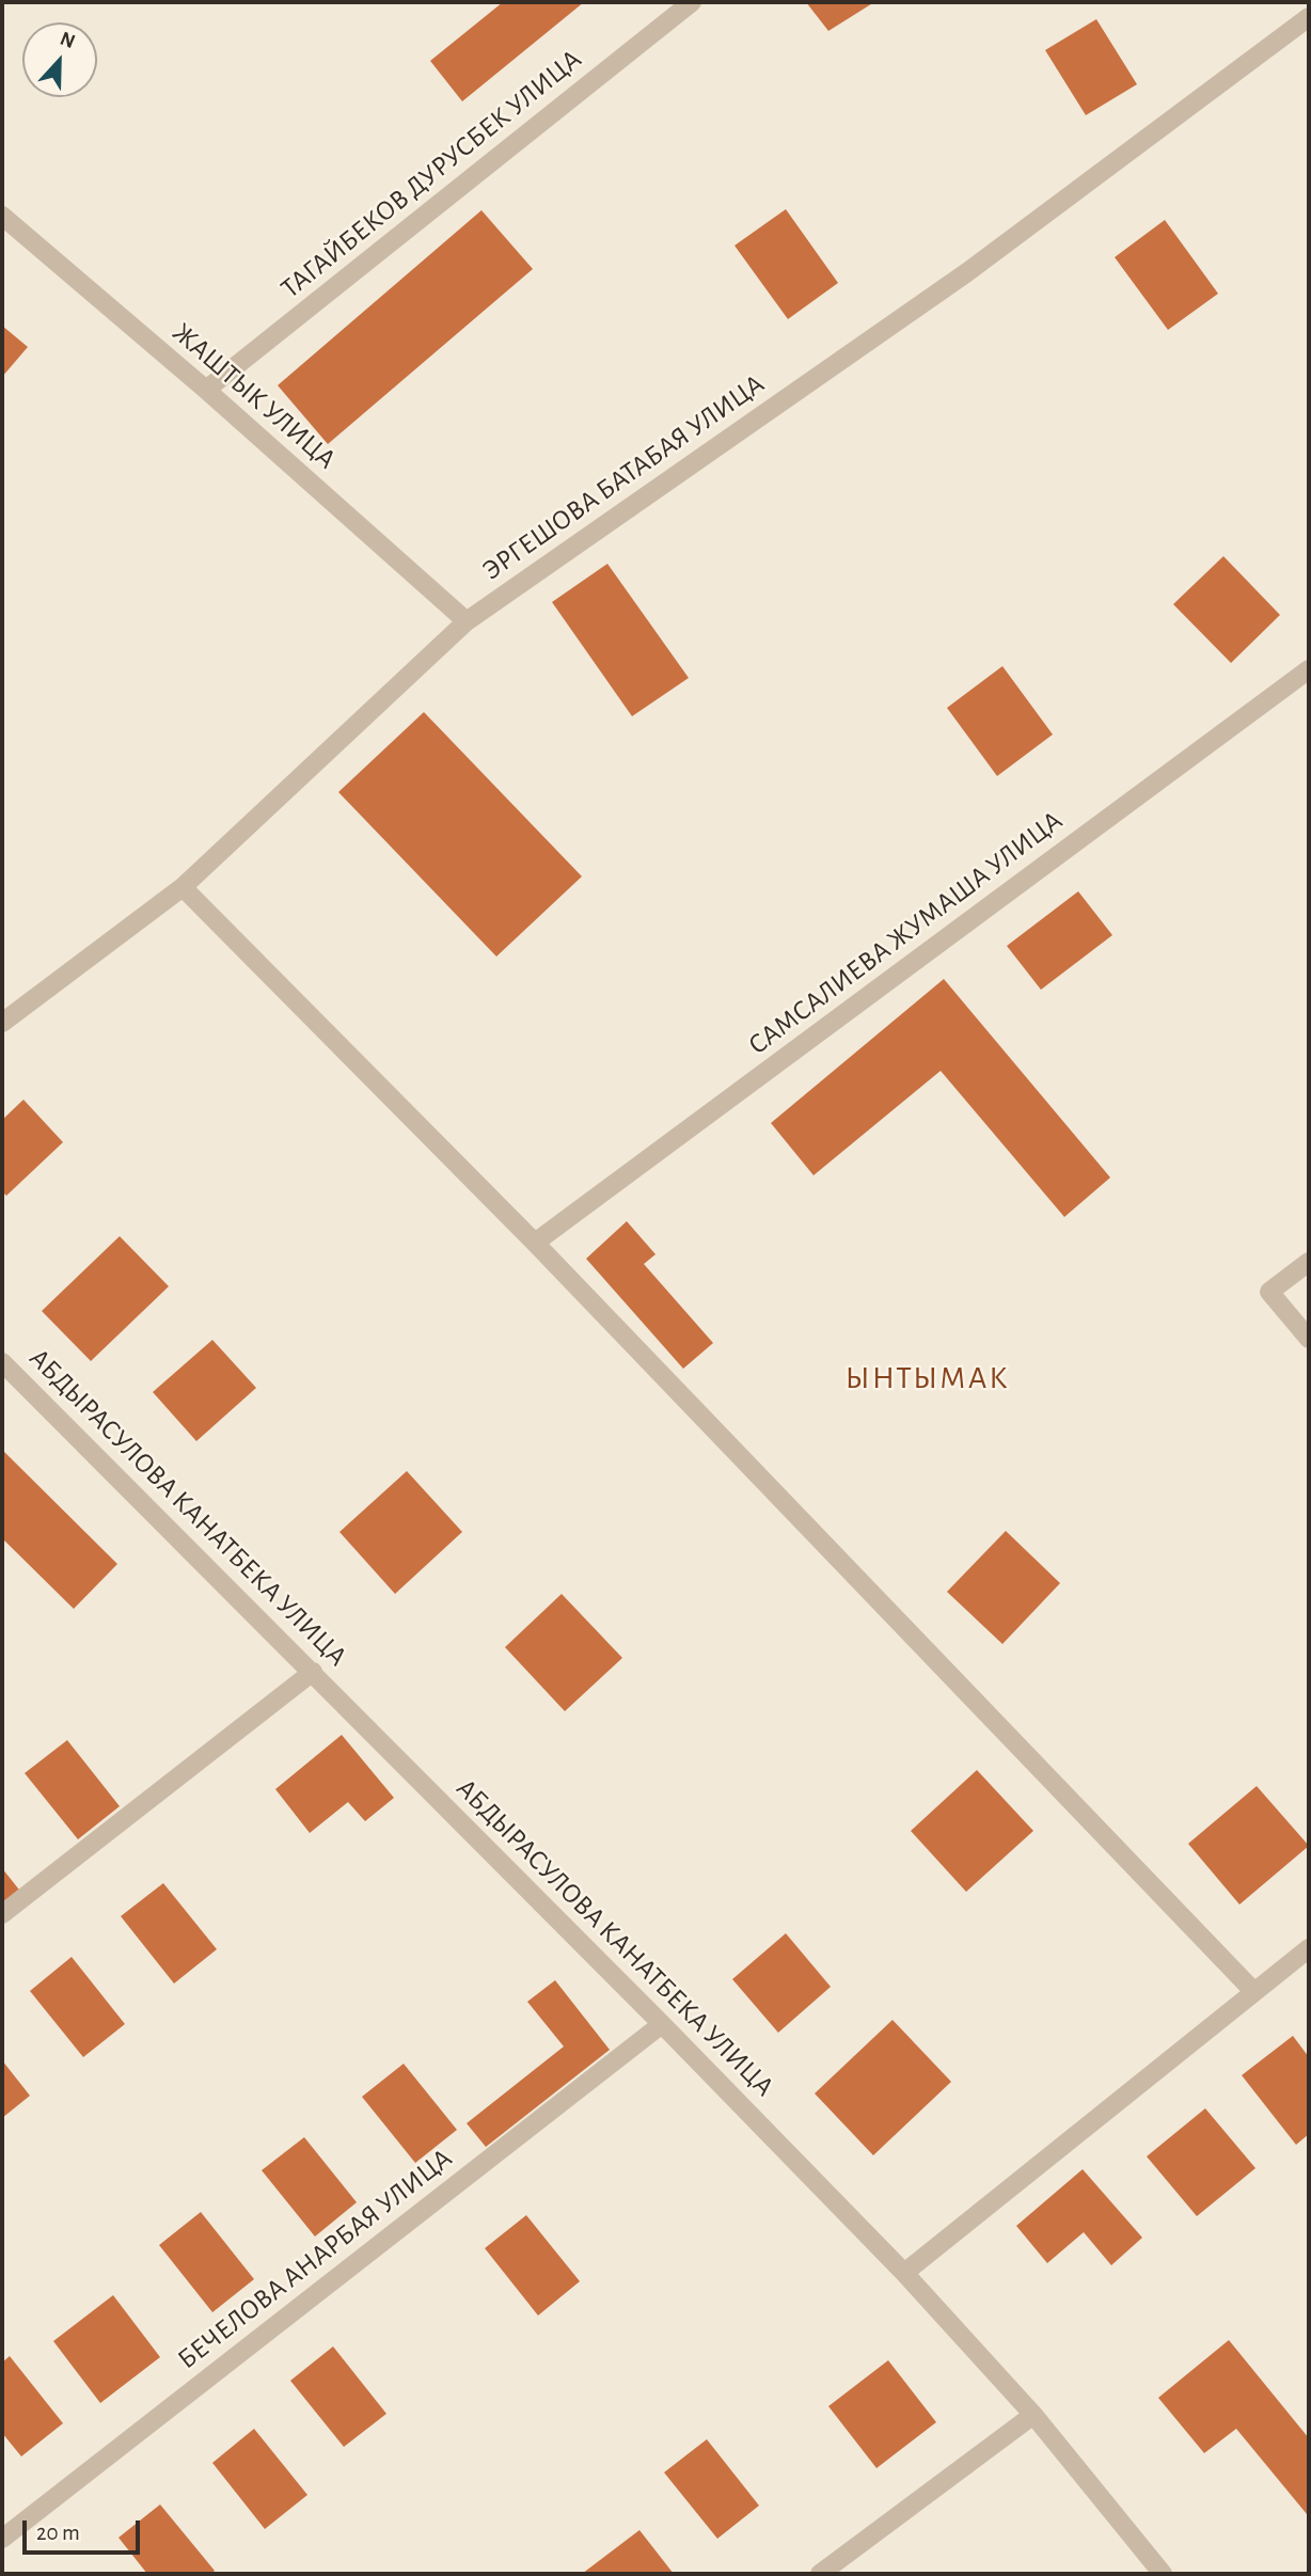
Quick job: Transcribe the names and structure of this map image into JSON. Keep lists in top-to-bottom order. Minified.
{"streets":{"street":["ТАГАЙБЕКОВ ДУРУСБЕК УЛИЦА","ЖАШТЫК УЛИЦА","ЭРГЕШОВА БАТАБАЯ УЛИЦА","САМСАЛИЕВА ЖУМАША УЛИЦА","АБДЫРАСУЛОВА КАНАТБЕКА УЛИЦА","БЕЧЕЛОВА АНАРБАЯ УЛИЦА"]},"crossings":[["ТАГАЙБЕКОВ ДУРУСБЕК УЛИЦА","ЖАШТЫК УЛИЦА"],["ЖАШТЫК УЛИЦА","ЭРГЕШОВА БАТАБАЯ УЛИЦА"],["АБДЫРАСУЛОВА КАНАТБЕКА УЛИЦА","БЕЧЕЛОВА АНАРБАЯ УЛИЦА"]],"districts":["ЫНТЫМАК"],"scale_bar":"20 m","north":"top"}
